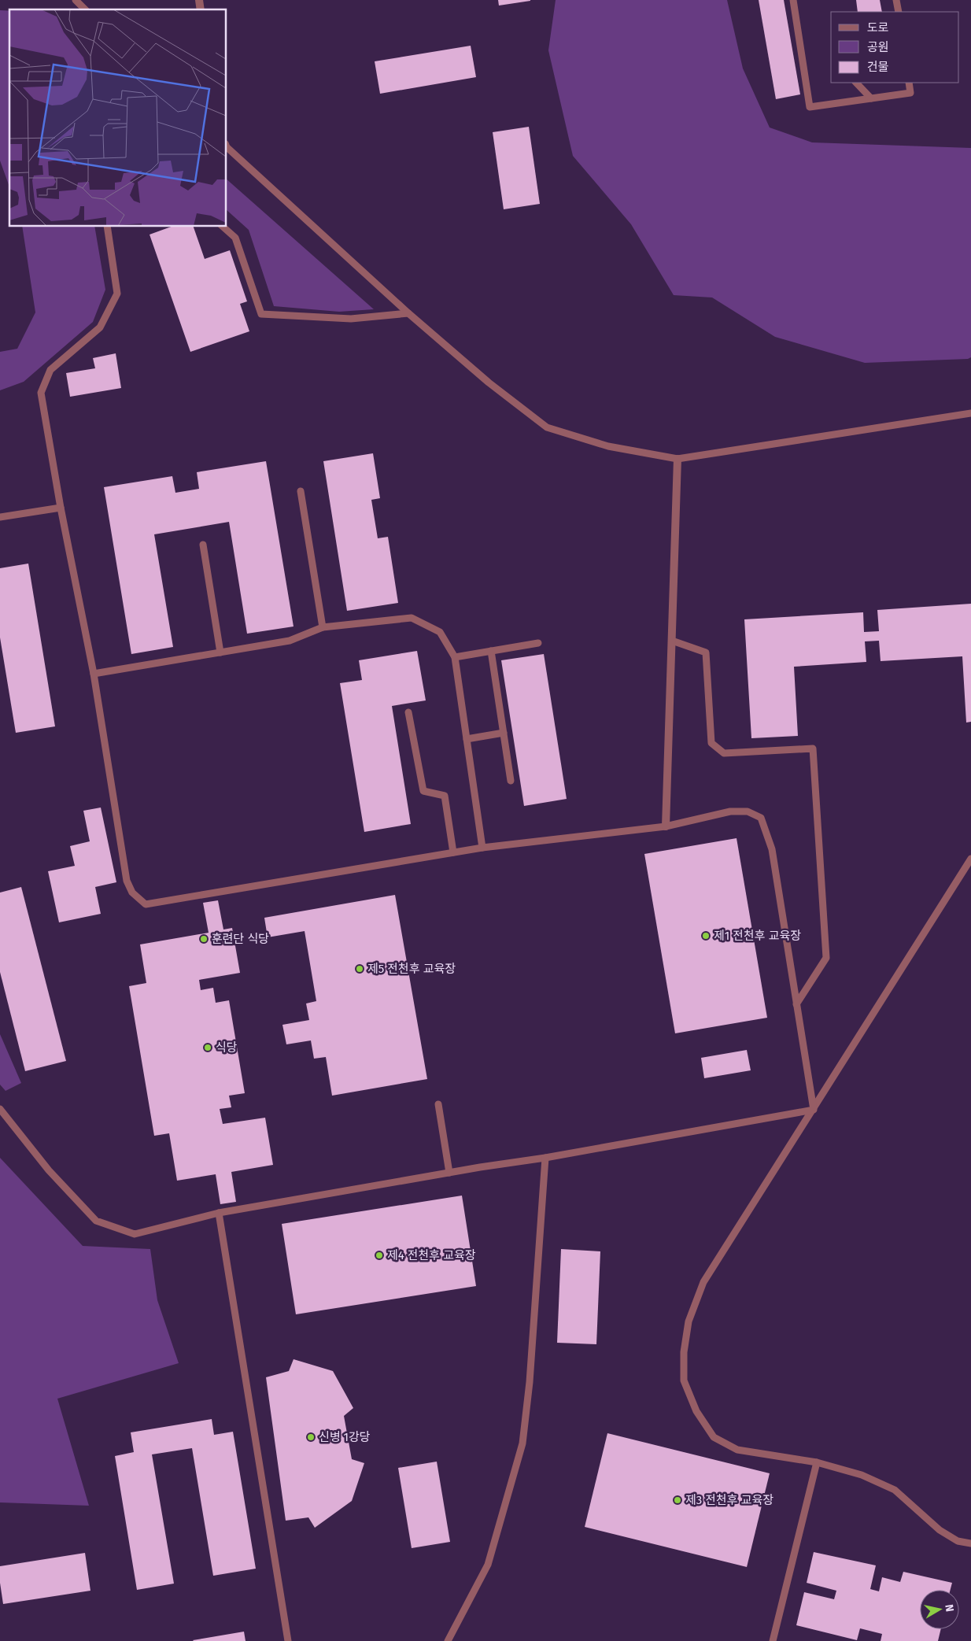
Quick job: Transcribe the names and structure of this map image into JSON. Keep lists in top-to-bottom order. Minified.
{"places":["제1 전천후 교육장","훈련단 식당","제5 전천후 교육장","식당","제4 전천후 교육장","신병 1강당","제3 전천후 교육장"],"legend":["도로","공원","건물"],"north":"right"}
